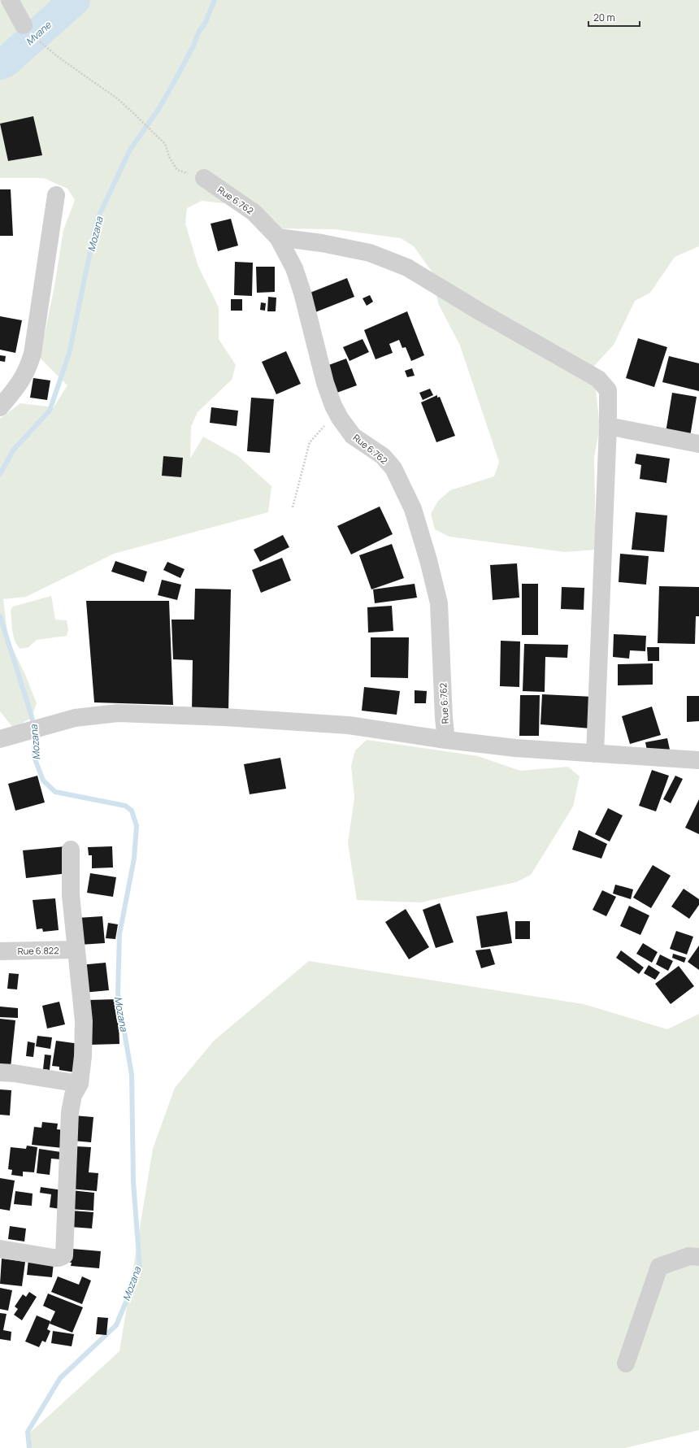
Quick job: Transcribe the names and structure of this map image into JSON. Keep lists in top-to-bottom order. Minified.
{"streets":{"street":["Rue 6.762","Rue 6.822"]},"water":["Mvane","Mozana"],"scale_bar":"20 m"}
